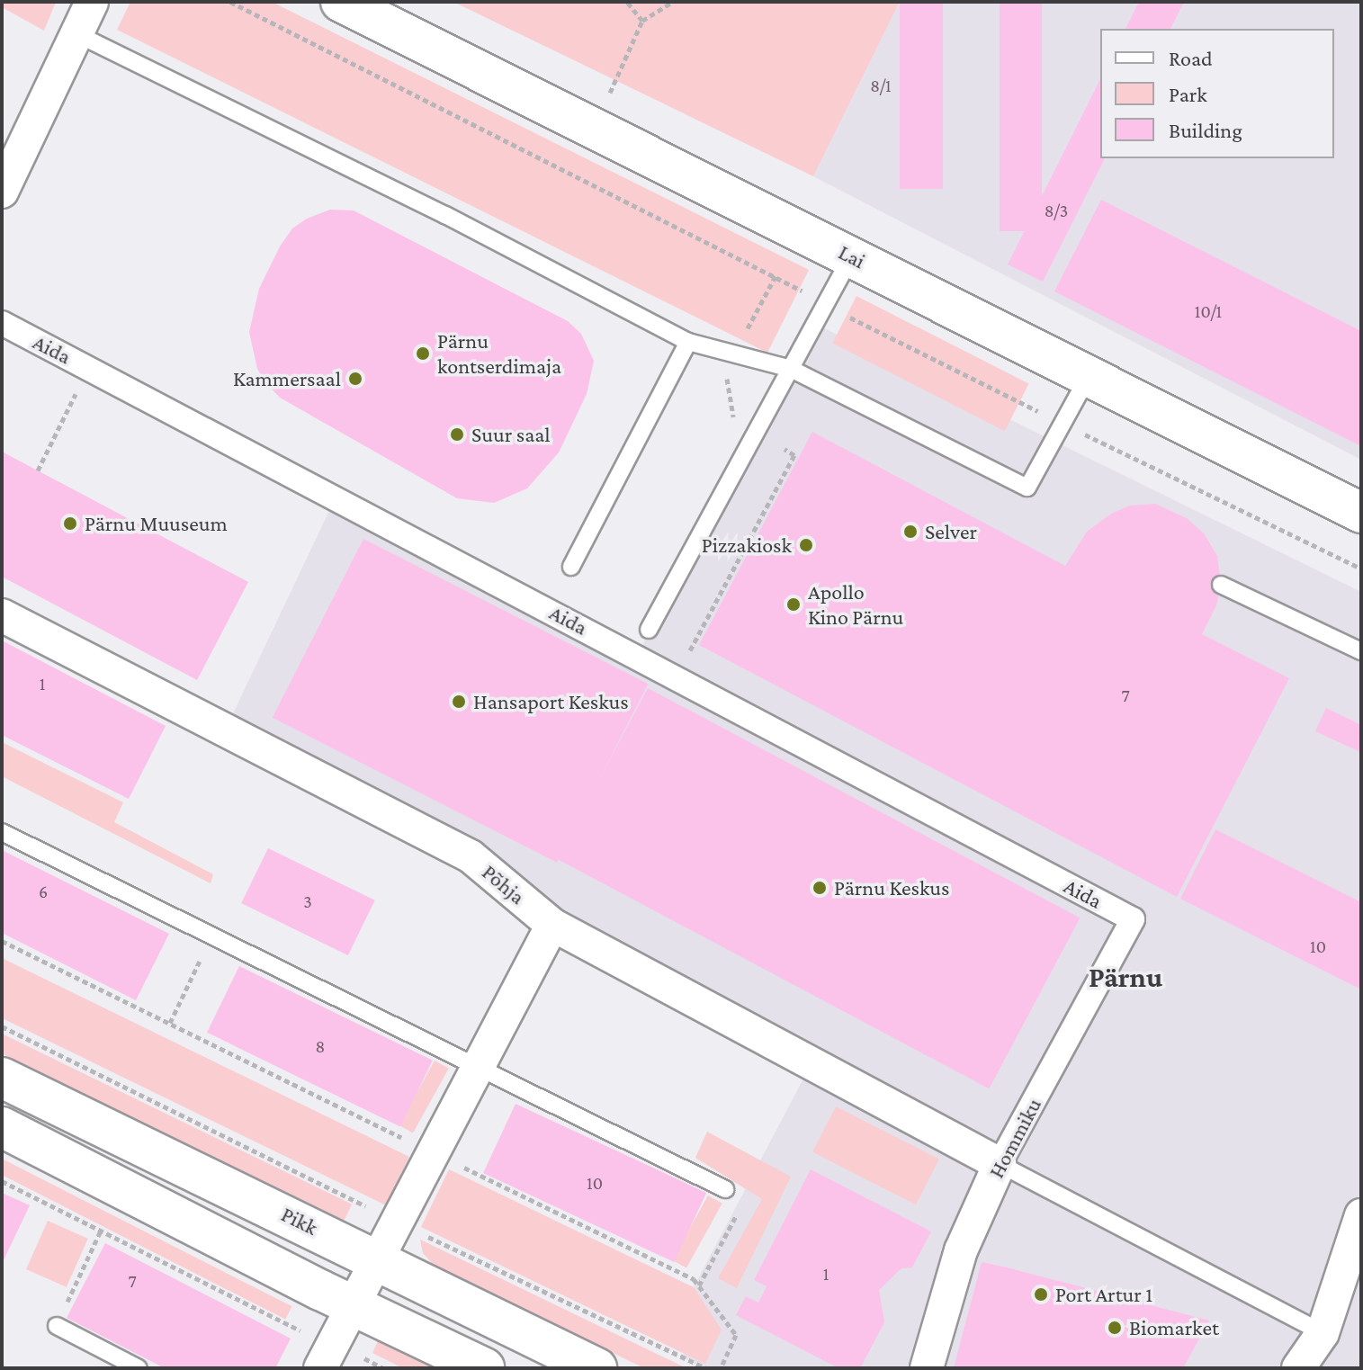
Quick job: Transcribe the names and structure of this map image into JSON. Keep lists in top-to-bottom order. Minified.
{"streets":{"main road":["Lai","Pikk"],"street":["Aida","Põhja","Hommiku"]},"crossings":[["Aida","Hommiku"],["Põhja","Hommiku"]],"districts":["Pärnu"],"places":["Pärnu kontserdimaja","Kammersaal","Suur saal","Pärnu Muuseum","Selver","Pizzakiosk","Apollo Kino Pärnu","Hansaport Keskus","Pärnu Keskus","Port Artur 1","Biomarket"],"house_numbers":["8/1","8/3","10/1","1","7","6","3","10","8","10","1","7"],"legend":["Road","Park","Building"]}
